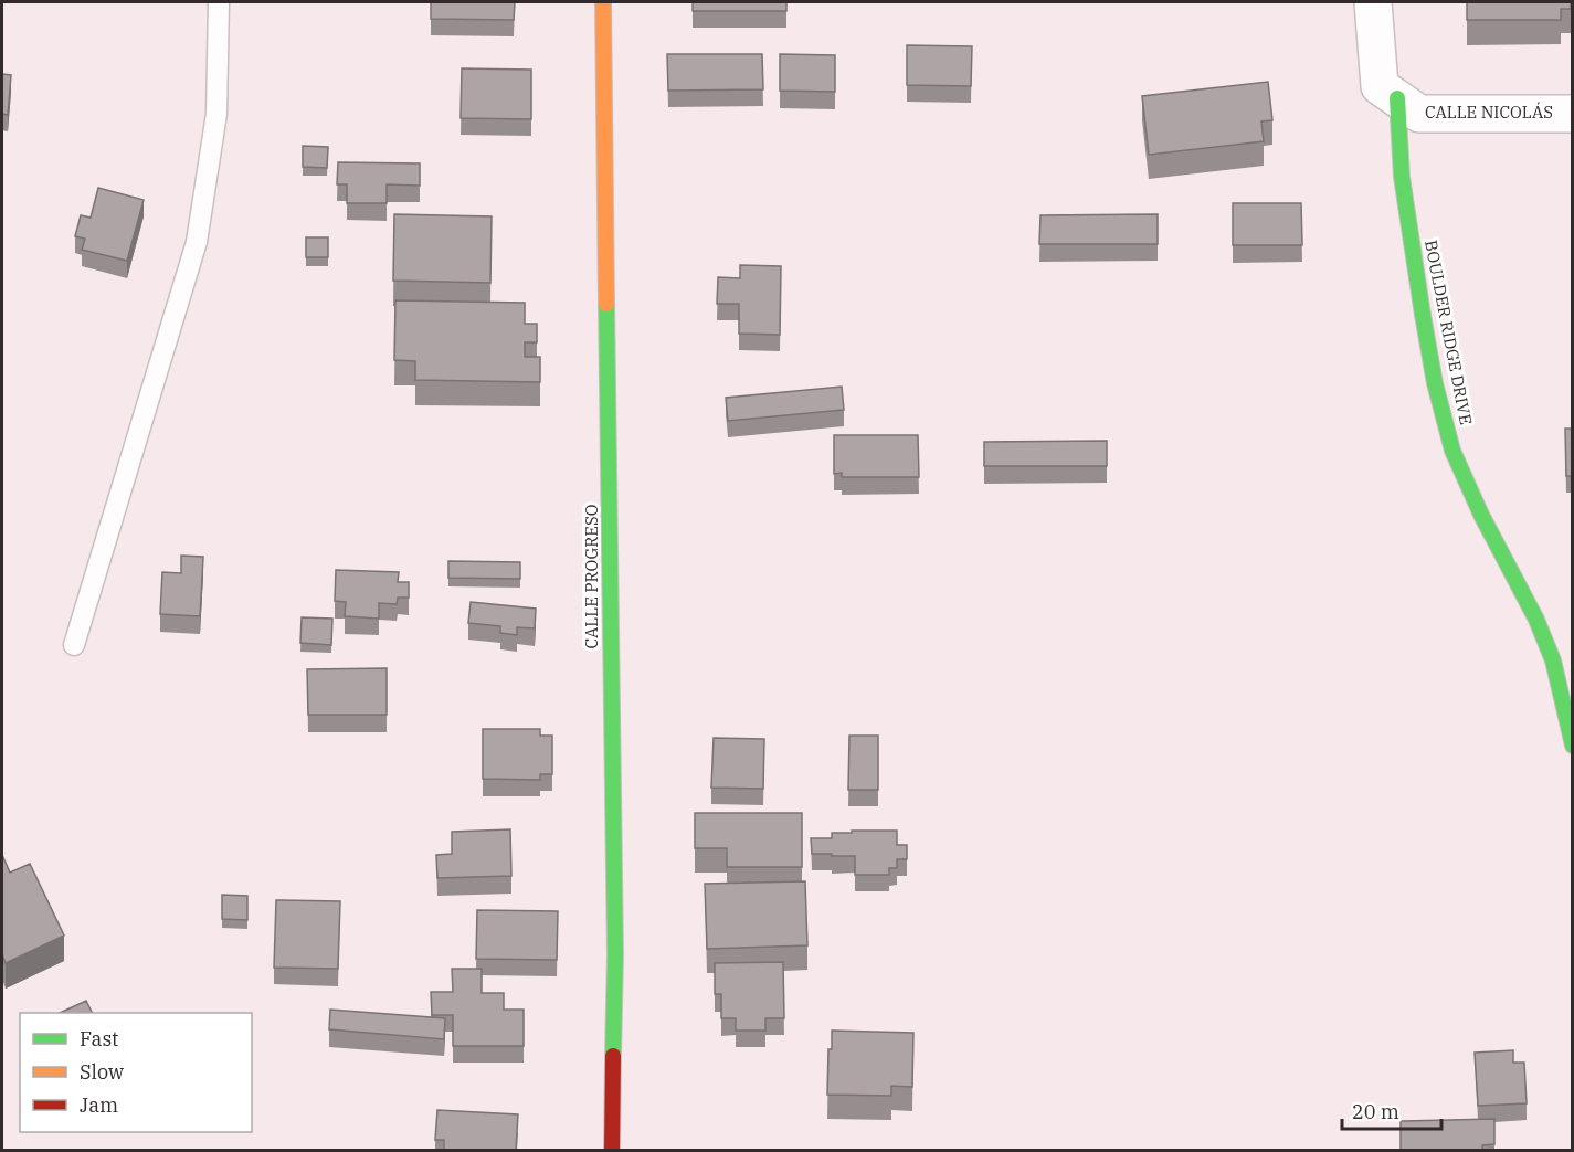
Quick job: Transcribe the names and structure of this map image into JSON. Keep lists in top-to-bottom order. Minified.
{"streets":{"street":["CALLE NICOLÁS","BOULDER RIDGE DRIVE","CALLE PROGRESO"]},"crossings":[["CALLE NICOLÁS","BOULDER RIDGE DRIVE"]],"legend":["Fast","Slow","Jam"],"scale_bar":"20 m"}
